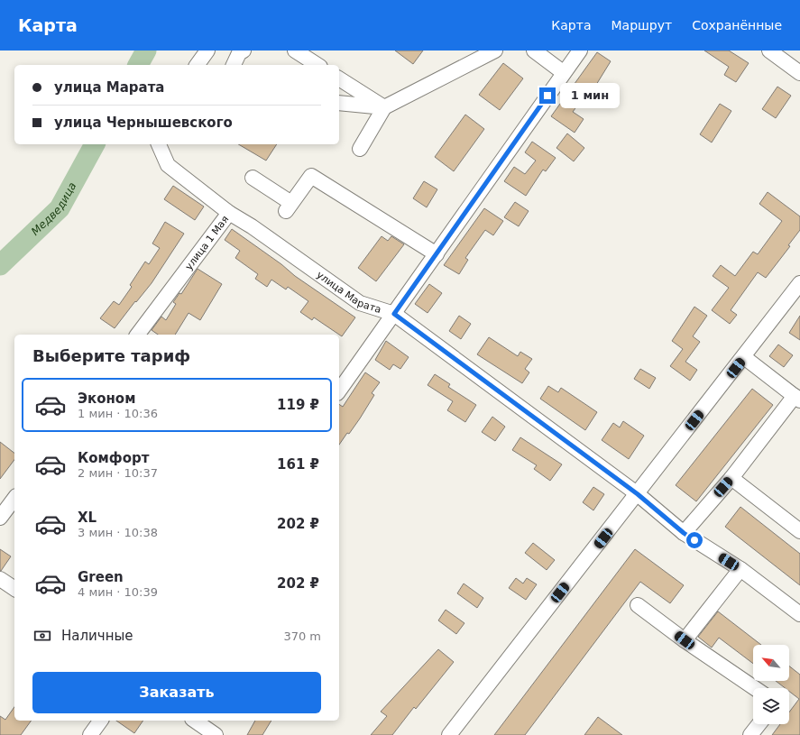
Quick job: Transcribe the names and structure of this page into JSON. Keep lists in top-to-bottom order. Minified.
{"streets":{"street":["улица 1 Мая","улица Марата"]},"crossings":[["улица 1 Мая","улица Марата"]],"water":["Медведица"],"north":"top left","page":{"header":"Карта","nav":["Карта","Маршрут","Сохранённые"],"banner":["улица Марата","улица Чернышевского"],"bubble":"1 мин","heading":"Выберите тариф","list":[{"name":"Эконом","note":"1 мин · 10:36","value":"119 ₽"},{"name":"Комфорт","note":"2 мин · 10:37","value":"161 ₽"},{"name":"XL","note":"3 мин · 10:38","value":"202 ₽"},{"name":"Green","note":"4 мин · 10:39","value":"202 ₽"}],"pay":["Наличные","370 m"],"buttons":"Заказать"}}
